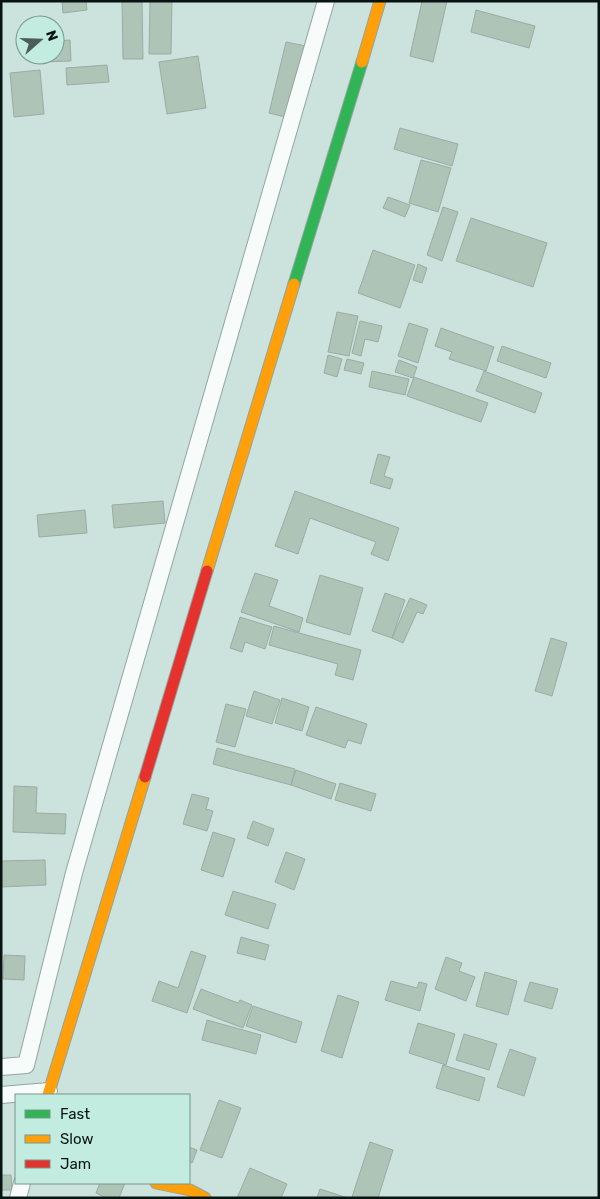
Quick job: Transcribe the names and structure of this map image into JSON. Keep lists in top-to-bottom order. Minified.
{"legend":["Fast","Slow","Jam"],"north":"right"}
